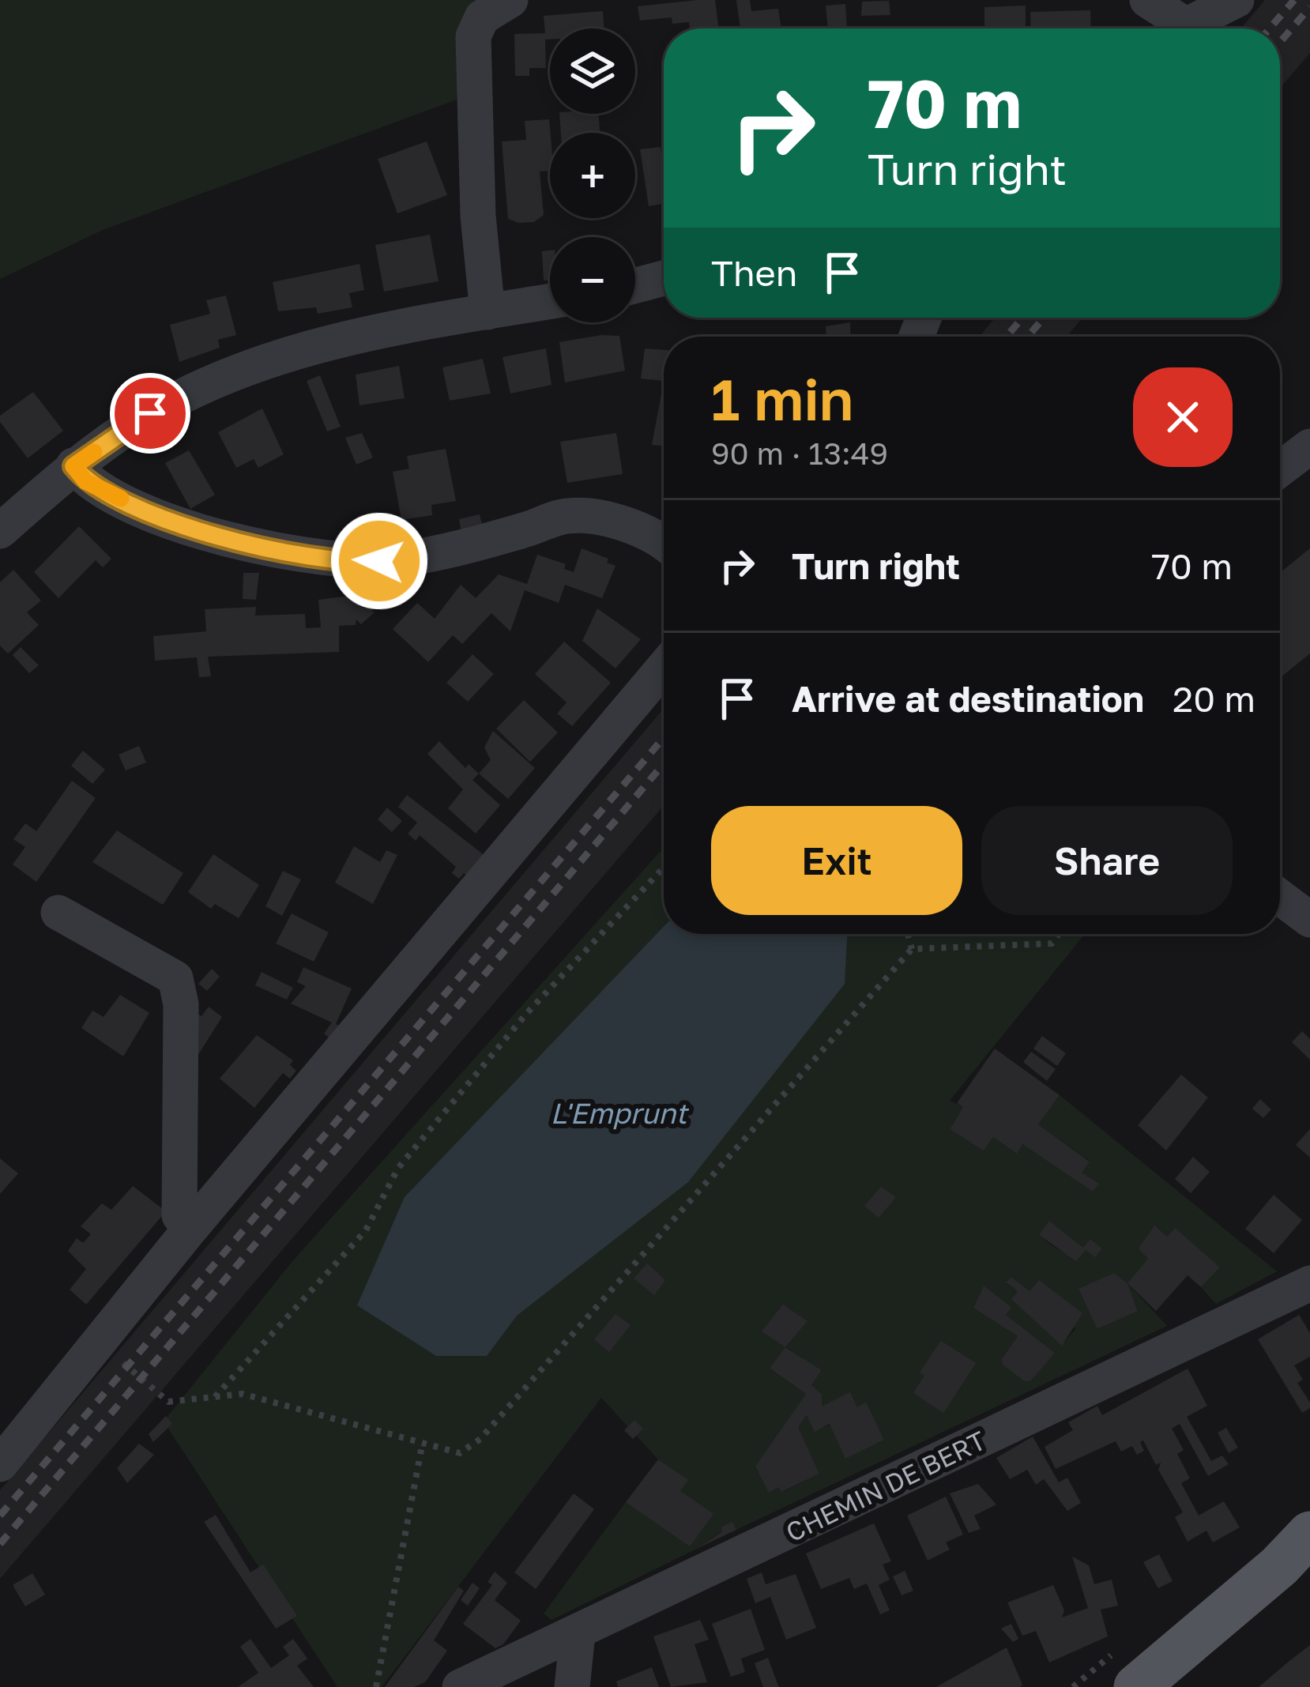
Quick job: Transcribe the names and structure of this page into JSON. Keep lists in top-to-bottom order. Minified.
{"streets":{"street":["CHEMIN DE BERT"]},"water":["L'Emprunt"],"page":{"map_buttons":["+","−"],"turn":["70 m","Turn right"],"then":"Then","heading":["1 min","90 m · 13:49"],"list":[{"name":"Turn right","value":"70 m"},{"name":"Arrive at destination","value":"20 m"}],"buttons":["Exit","Share"]}}
